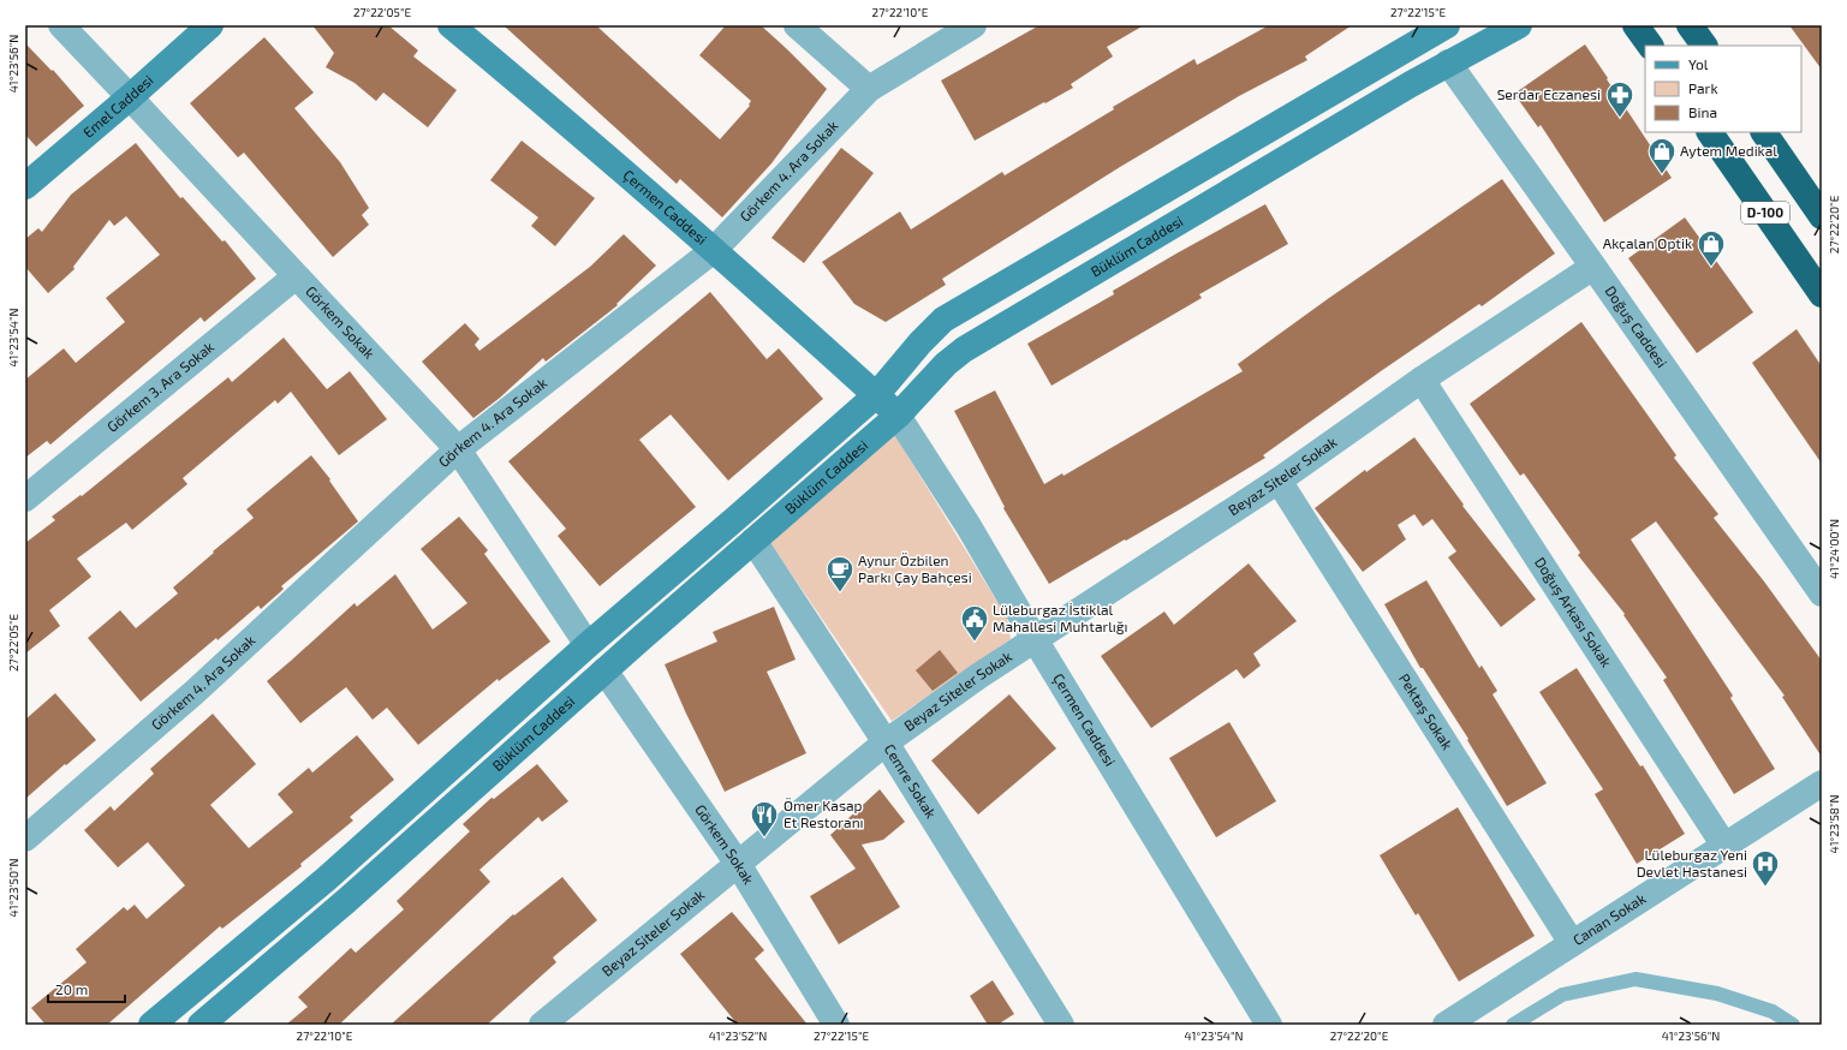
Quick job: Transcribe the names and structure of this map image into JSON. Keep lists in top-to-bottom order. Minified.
{"streets":{"highway":["D-100"],"main road":["Emel Caddesi","Çermen Caddesi","Büklüm Caddesi"],"street":["Görkem 4. Ara Sokak","Görkem Sokak","Doğuş Caddesi","Görkem 3. Ara Sokak","Beyaz Siteler Sokak","Doğuş Arkası Sokak","Pektaş Sokak","Cemre Sokak","Canan Sokak"]},"crossings":[["Emel Caddesi","Görkem Sokak"],["Görkem 4. Ara Sokak","Çermen Caddesi"],["Görkem 4. Ara Sokak","Görkem Sokak"],["Çermen Caddesi","Büklüm Caddesi"],["Çermen Caddesi","Beyaz Siteler Sokak"],["Büklüm Caddesi","Görkem Sokak"],["Büklüm Caddesi","Doğuş Caddesi"],["Büklüm Caddesi","Cemre Sokak"],["Görkem Sokak","Görkem 3. Ara Sokak"],["Görkem Sokak","Beyaz Siteler Sokak"],["Doğuş Caddesi","Beyaz Siteler Sokak"],["Beyaz Siteler Sokak","Doğuş Arkası Sokak"],["Beyaz Siteler Sokak","Pektaş Sokak"],["Beyaz Siteler Sokak","Cemre Sokak"],["Doğuş Arkası Sokak","Canan Sokak"],["Pektaş Sokak","Canan Sokak"]],"places":{"pharmacy":["Serdar Eczanesi"],"shop":["Aytem Medikal","Akçalan Optik"],"cafe":["Aynur Özbilen Parkı Çay Bahçesi"],"public building":["Lüleburgaz İstiklal Mahallesi Muhtarlığı"],"restaurant":["Ömer Kasap Et Restoranı"],"hospital":["Lüleburgaz Yeni Devlet Hastanesi"]},"legend":["Yol","Park","Bina"],"scale_bar":"20 m","coordinates":["27°22'05\"E","27°22'10\"E","27°22'15\"E","41°23'56\"N","27°22'20\"E","41°23'54\"N","41°24'00\"N","41°23'58\"N","41°23'50\"N","41°23'52\"N"]}
